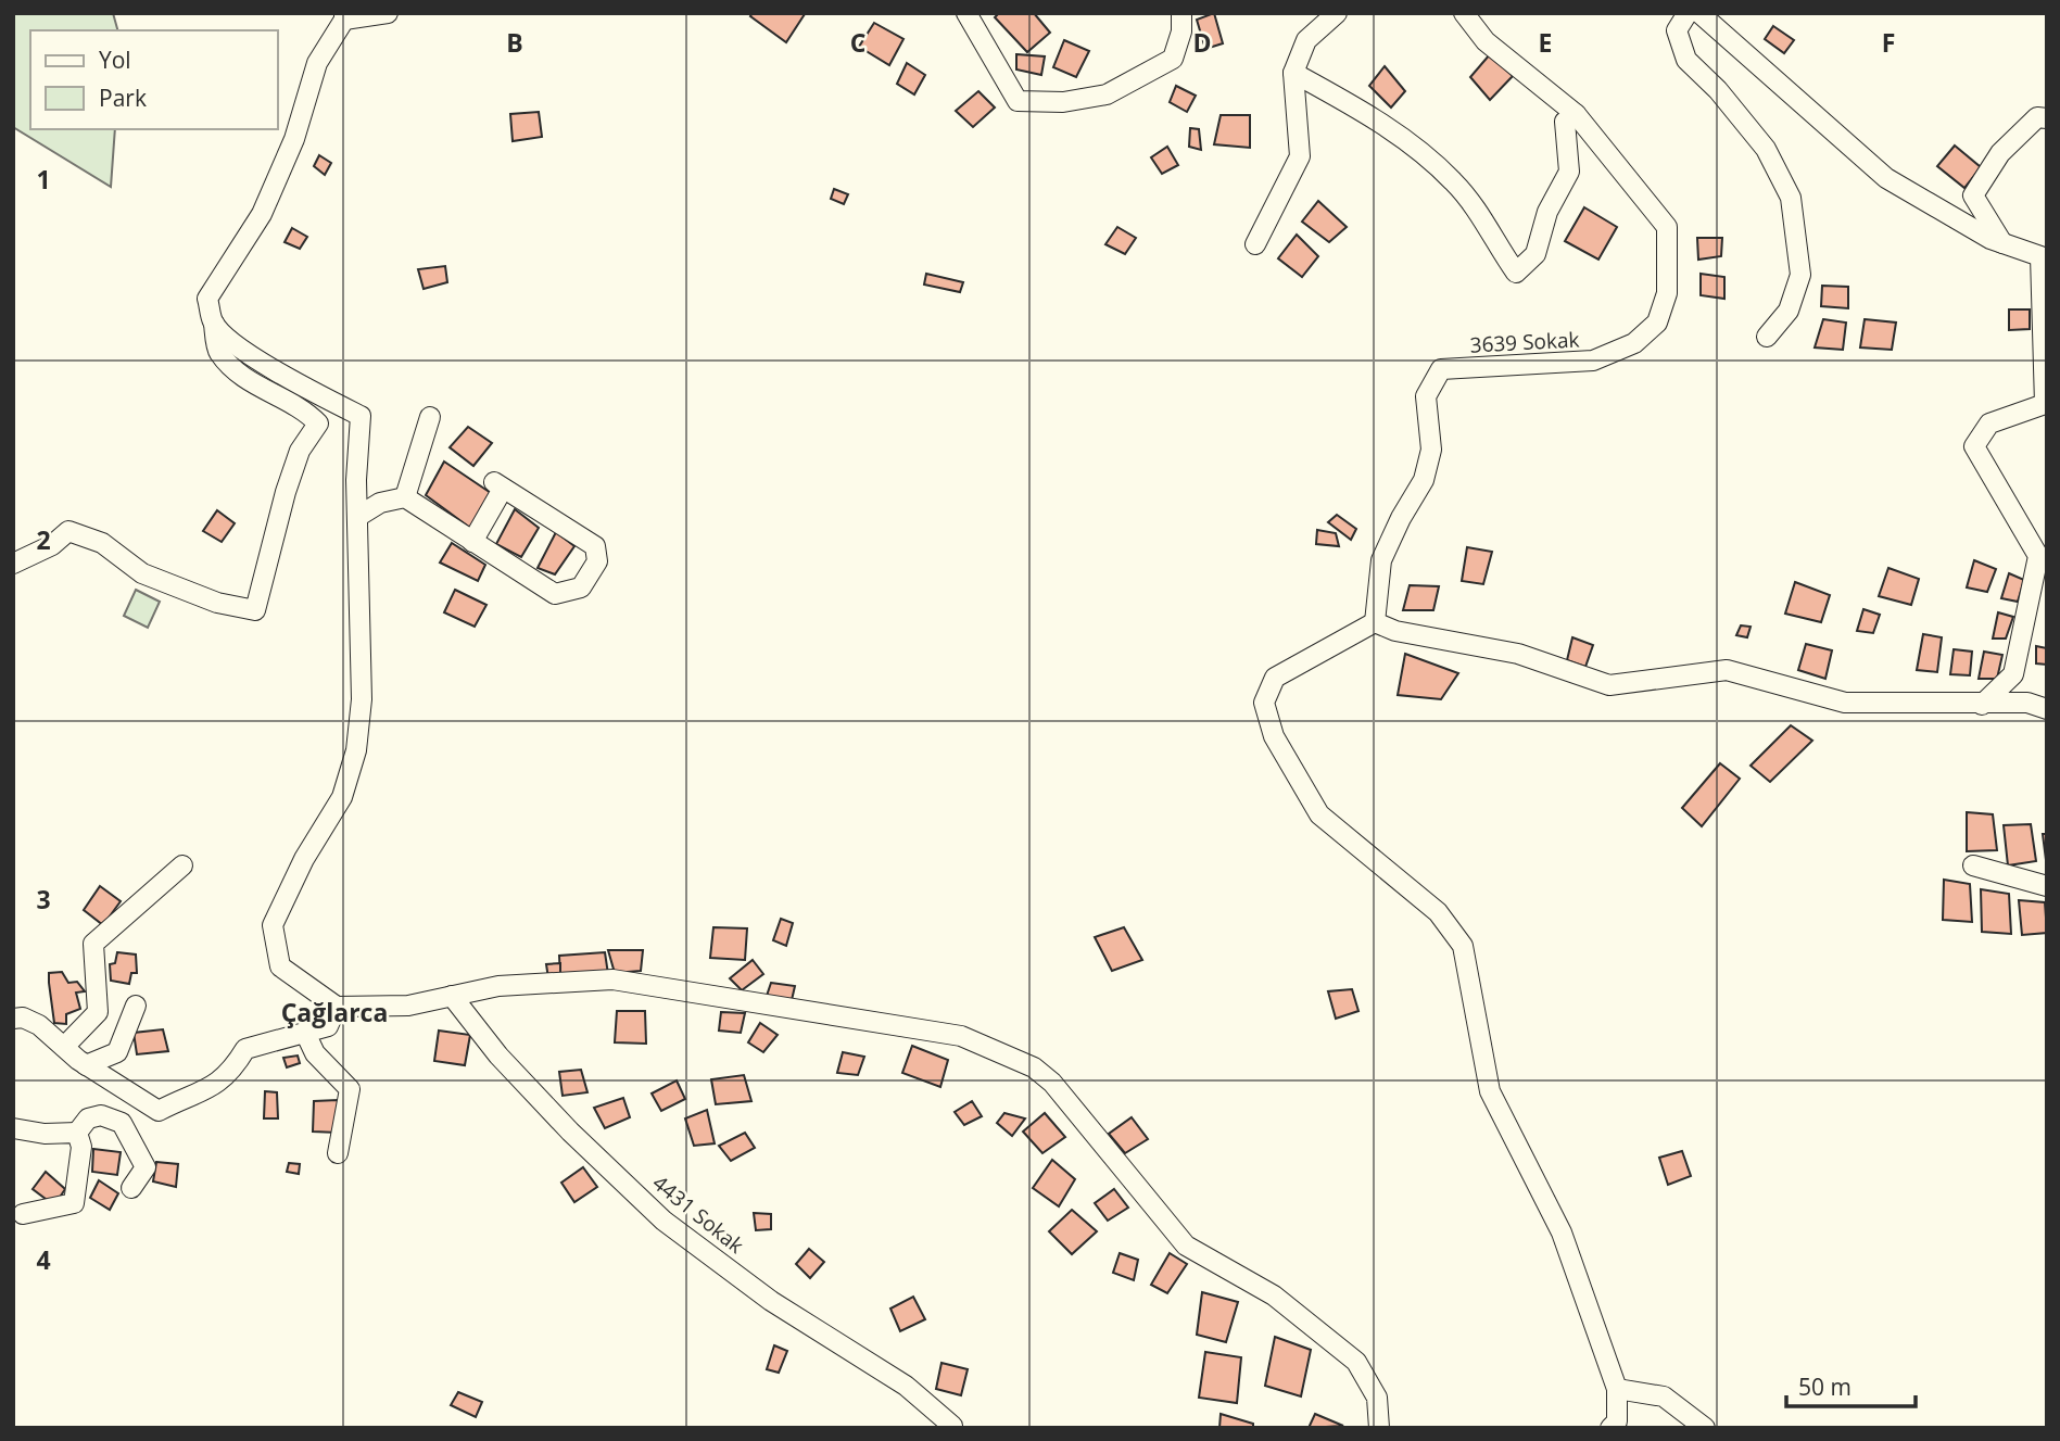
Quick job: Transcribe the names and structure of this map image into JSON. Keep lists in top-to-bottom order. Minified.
{"streets":{"street":["3639 Sokak","4431 Sokak"]},"districts":["Çağlarca"],"legend":["Yol","Park"],"scale_bar":"50 m","grid":{"columns":["B","C","D","E","F"],"rows":["1","2","3","4"]}}
